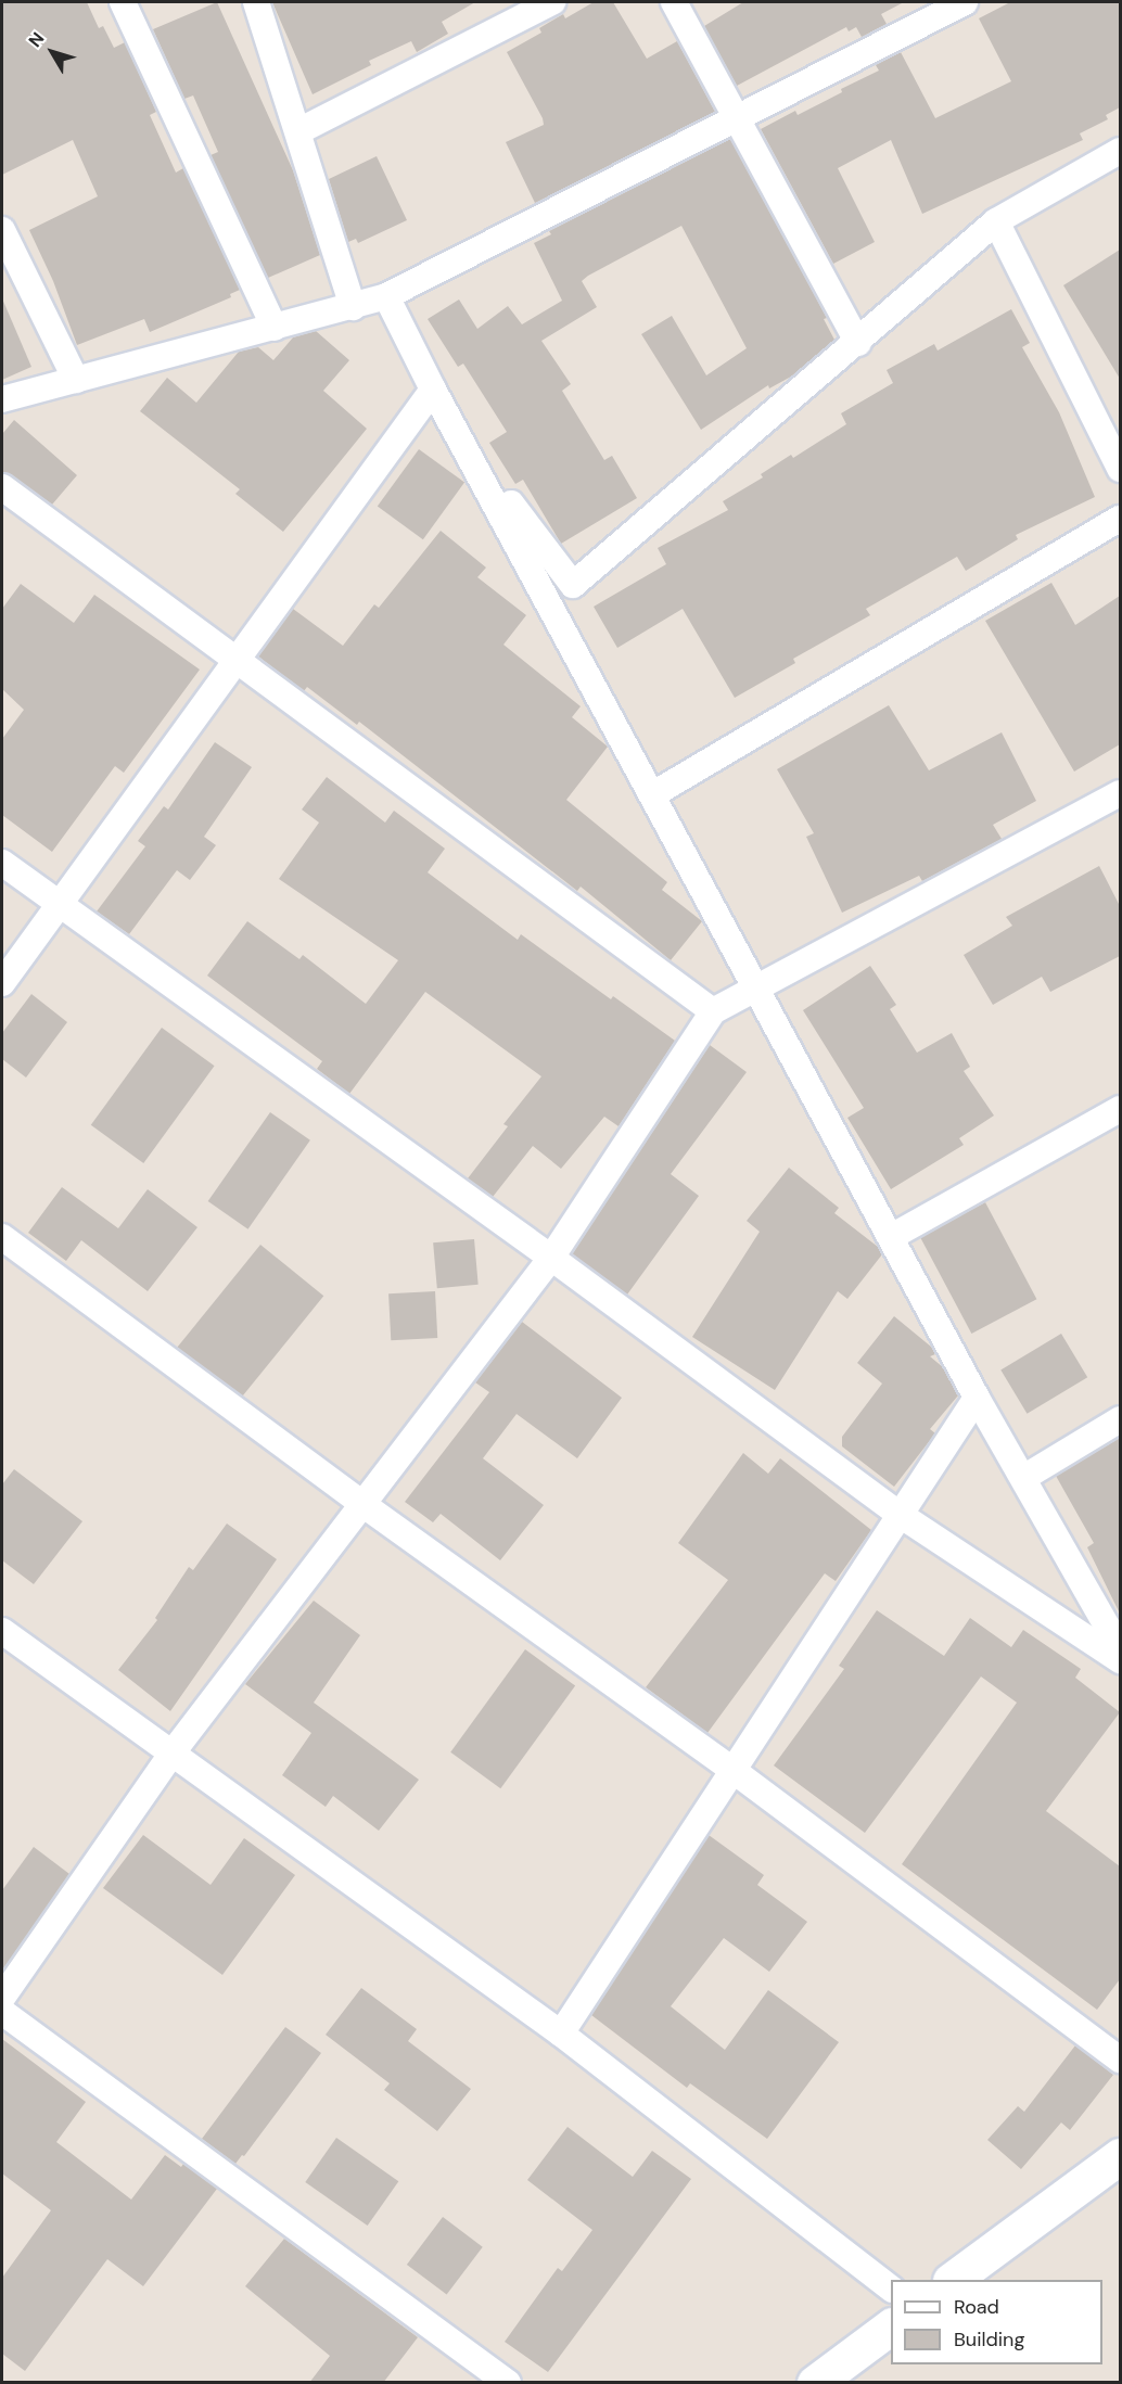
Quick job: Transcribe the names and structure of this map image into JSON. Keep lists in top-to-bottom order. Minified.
{"legend":["Road","Building"],"north":"top left"}
